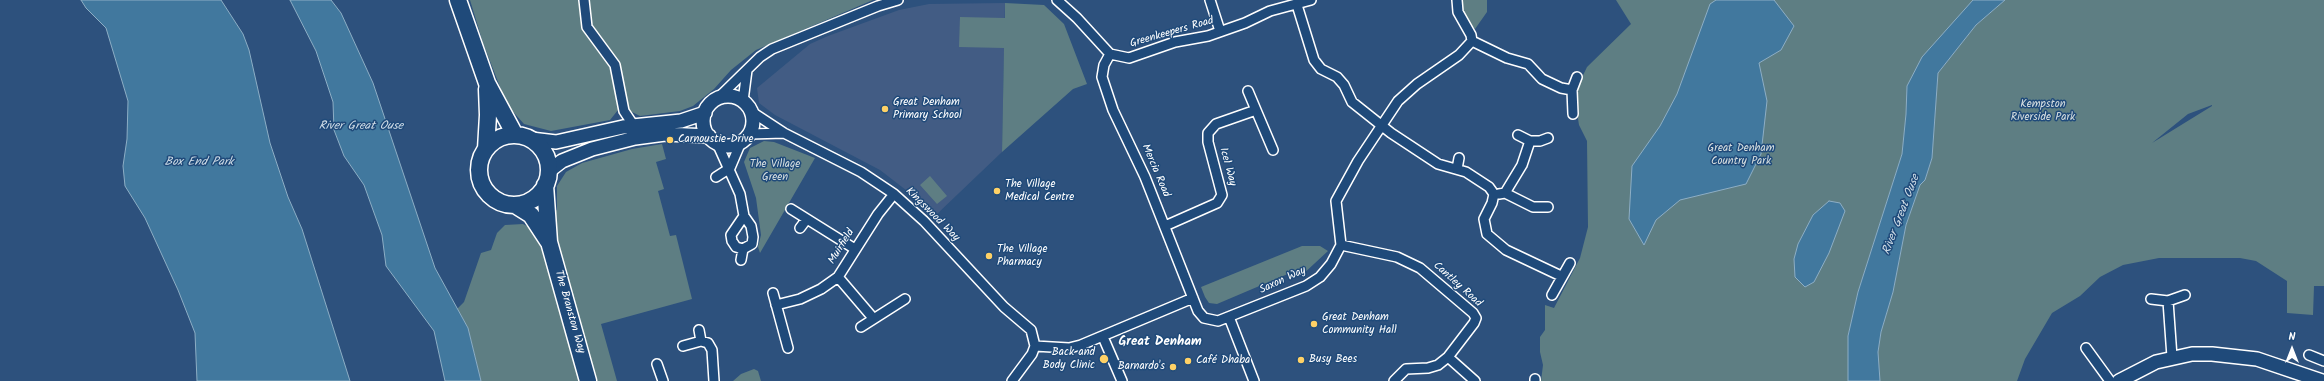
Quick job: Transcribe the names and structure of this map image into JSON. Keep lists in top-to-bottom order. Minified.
{"streets":{"highway":["The Branston Way"],"street":["Greenkeepers Road","Icel Way","Mercia Road","Kingswood Way","Muirfield","Saxon Way","Cantley Road"]},"crossings":[["Greenkeepers Road","Mercia Road"],["Icel Way","Mercia Road"],["Mercia Road","Saxon Way"],["Kingswood Way","Muirfield"],["Saxon Way","Cantley Road"]],"districts":["Great Denham"],"water":["River Great Ouse","Box End Park"],"parks":["Kempston Riverside Park","Great Denham Country Park","The Village Green"],"places":["Great Denham Primary School","Carnoustie Drive","The Village Medical Centre","The Village Pharmacy","Great Denham Community Hall","Back and Body Clinic","Busy Bees","Café Dhaba","Barnardo's"],"north":"top"}
